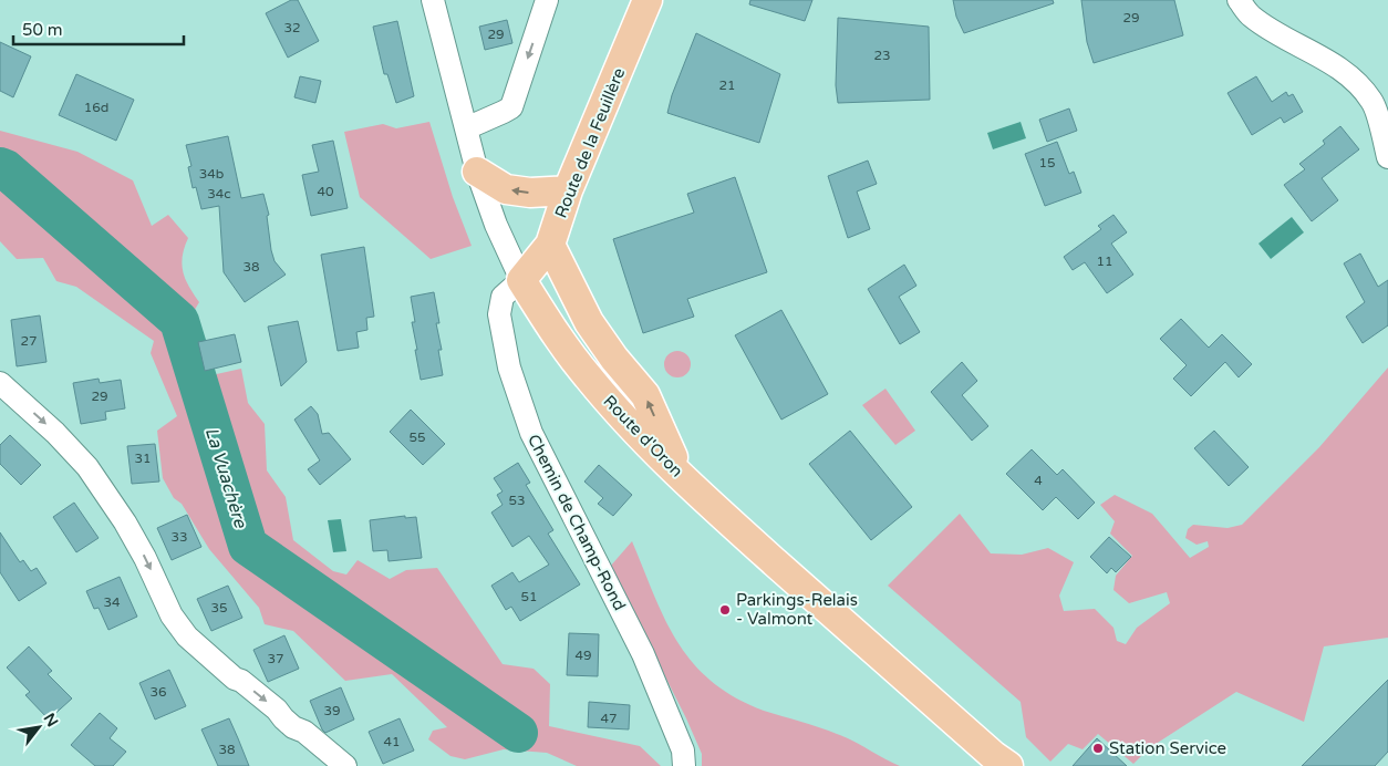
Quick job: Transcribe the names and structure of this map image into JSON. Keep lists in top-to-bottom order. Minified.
{"streets":{"main road":["Route de la Feuillère","Route d'Oron"],"street":["Chemin de Champ-Rond"]},"crossings":[["Route de la Feuillère","Route d'Oron"],["Route de la Feuillère","Chemin de Champ-Rond"],["Route d'Oron","Chemin de Champ-Rond"]],"water":["La Vuachère"],"places":["Parkings-Relais - Valmont","Station Service"],"house_numbers":["29","32","29","23","21","16d","15","34b","40","34c","11","38","27","29","55","31","4","53","33","51","34","35","49","37","36","39","47","41","38"],"scale_bar":"50 m","north":"top right"}
